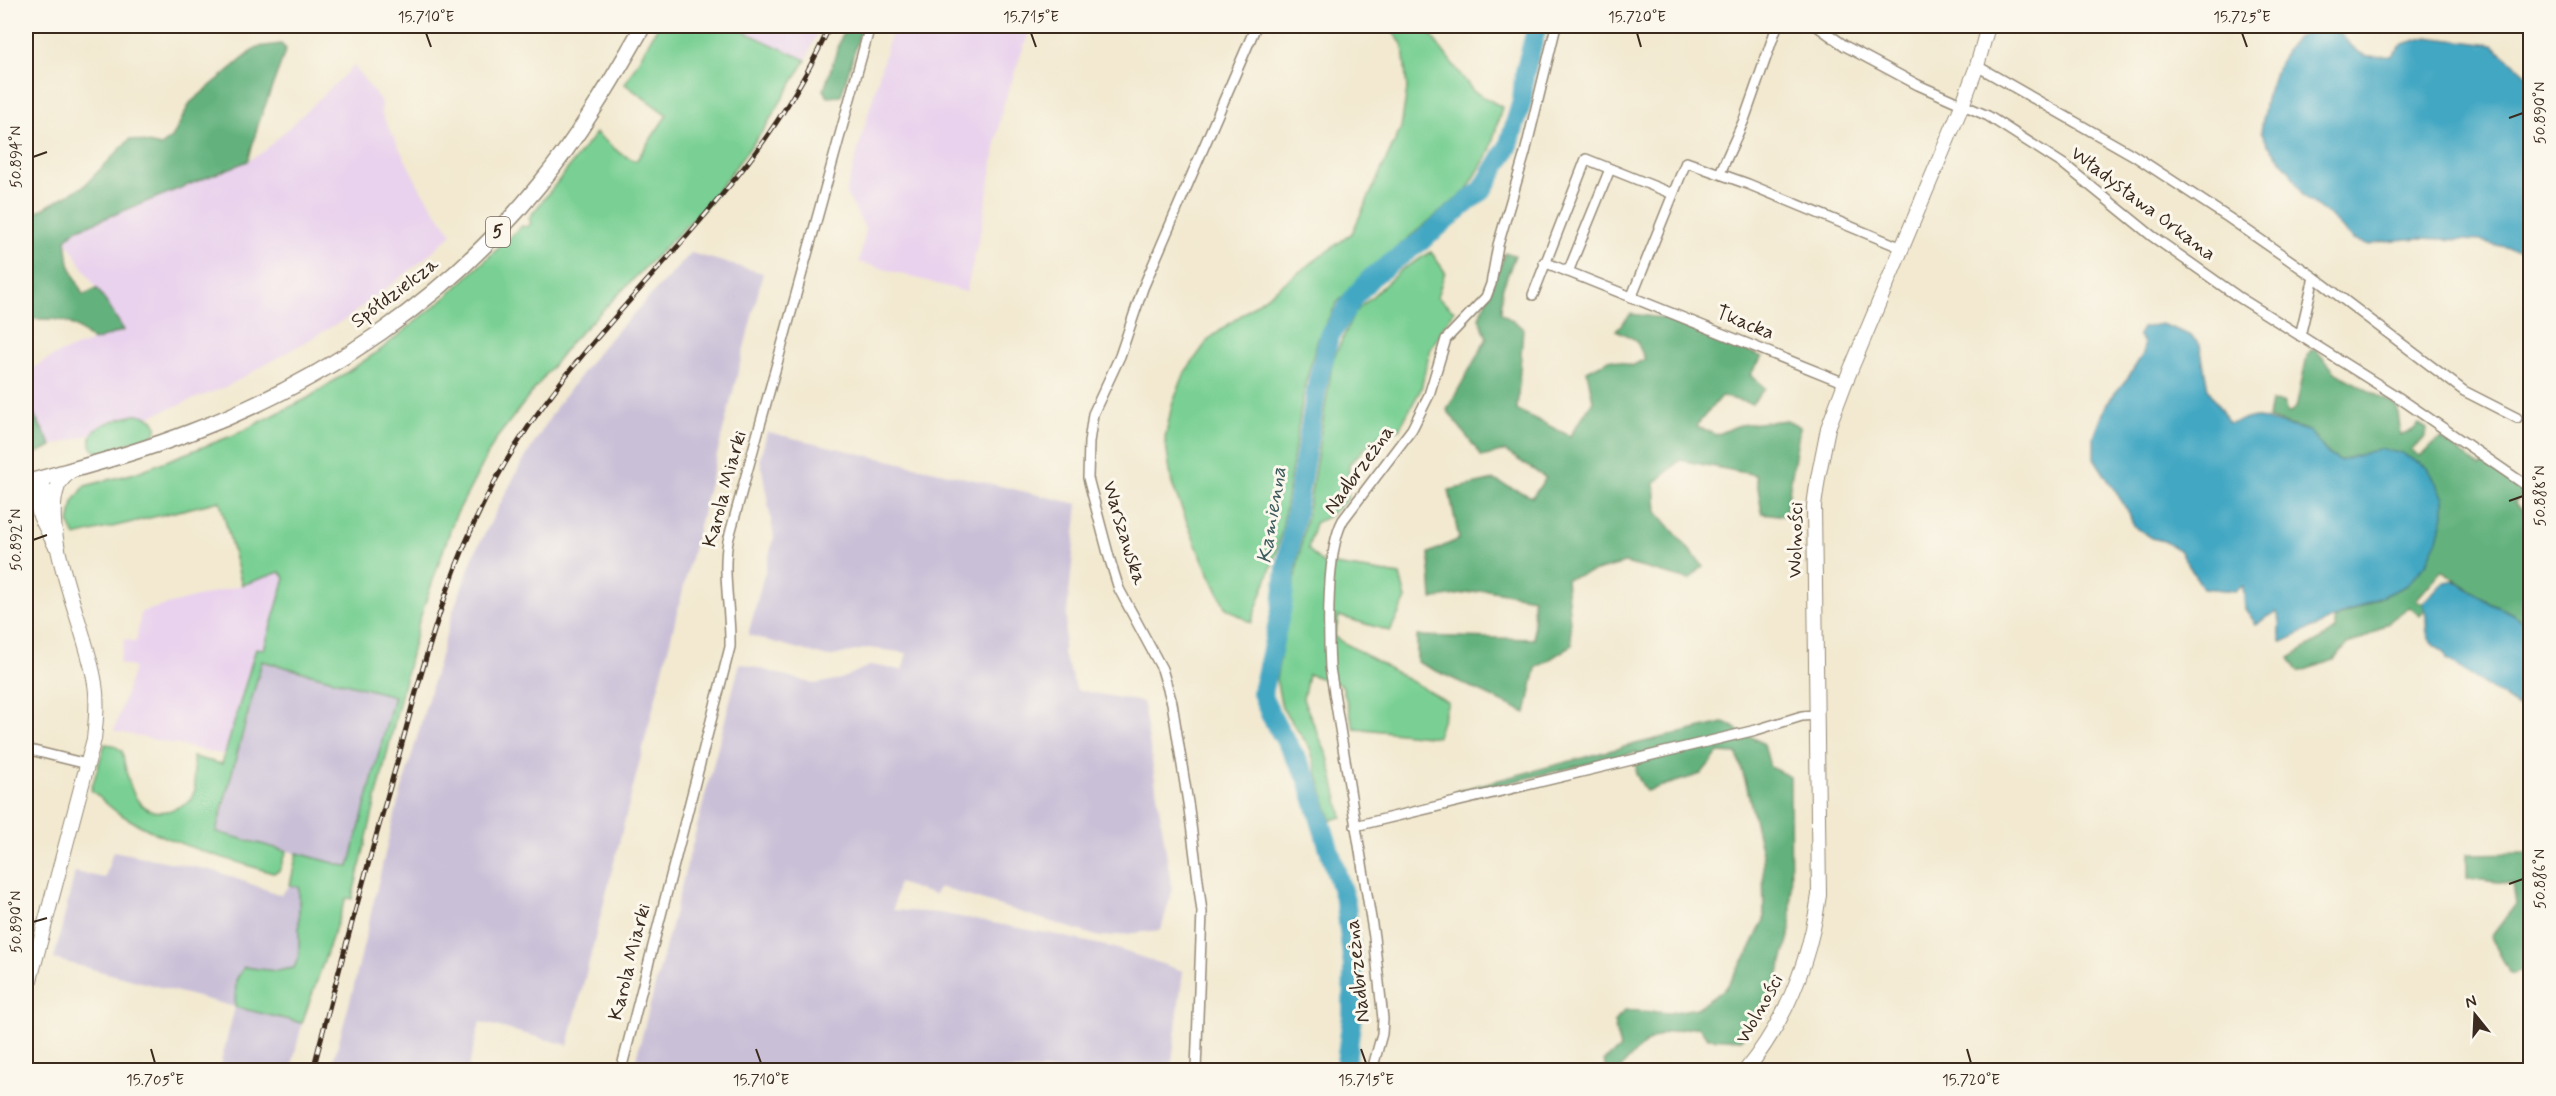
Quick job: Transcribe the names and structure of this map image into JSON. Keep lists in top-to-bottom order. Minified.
{"streets":{"main road":["5","Spółdzielcza"],"street":["Władysława Orkana","Tkacka","Nadbrzeżna","Karola Miarki","Warszawska","Wolności"]},"crossings":[["Władysława Orkana","Wolności"],["Tkacka","Wolności"]],"water":["Kamienna"],"north":"top","coordinates":["15.710°E","15.715°E","15.720°E","15.725°E","50.890°N","50.894°N","50.888°N","50.892°N","50.886°N","15.705°E"]}
